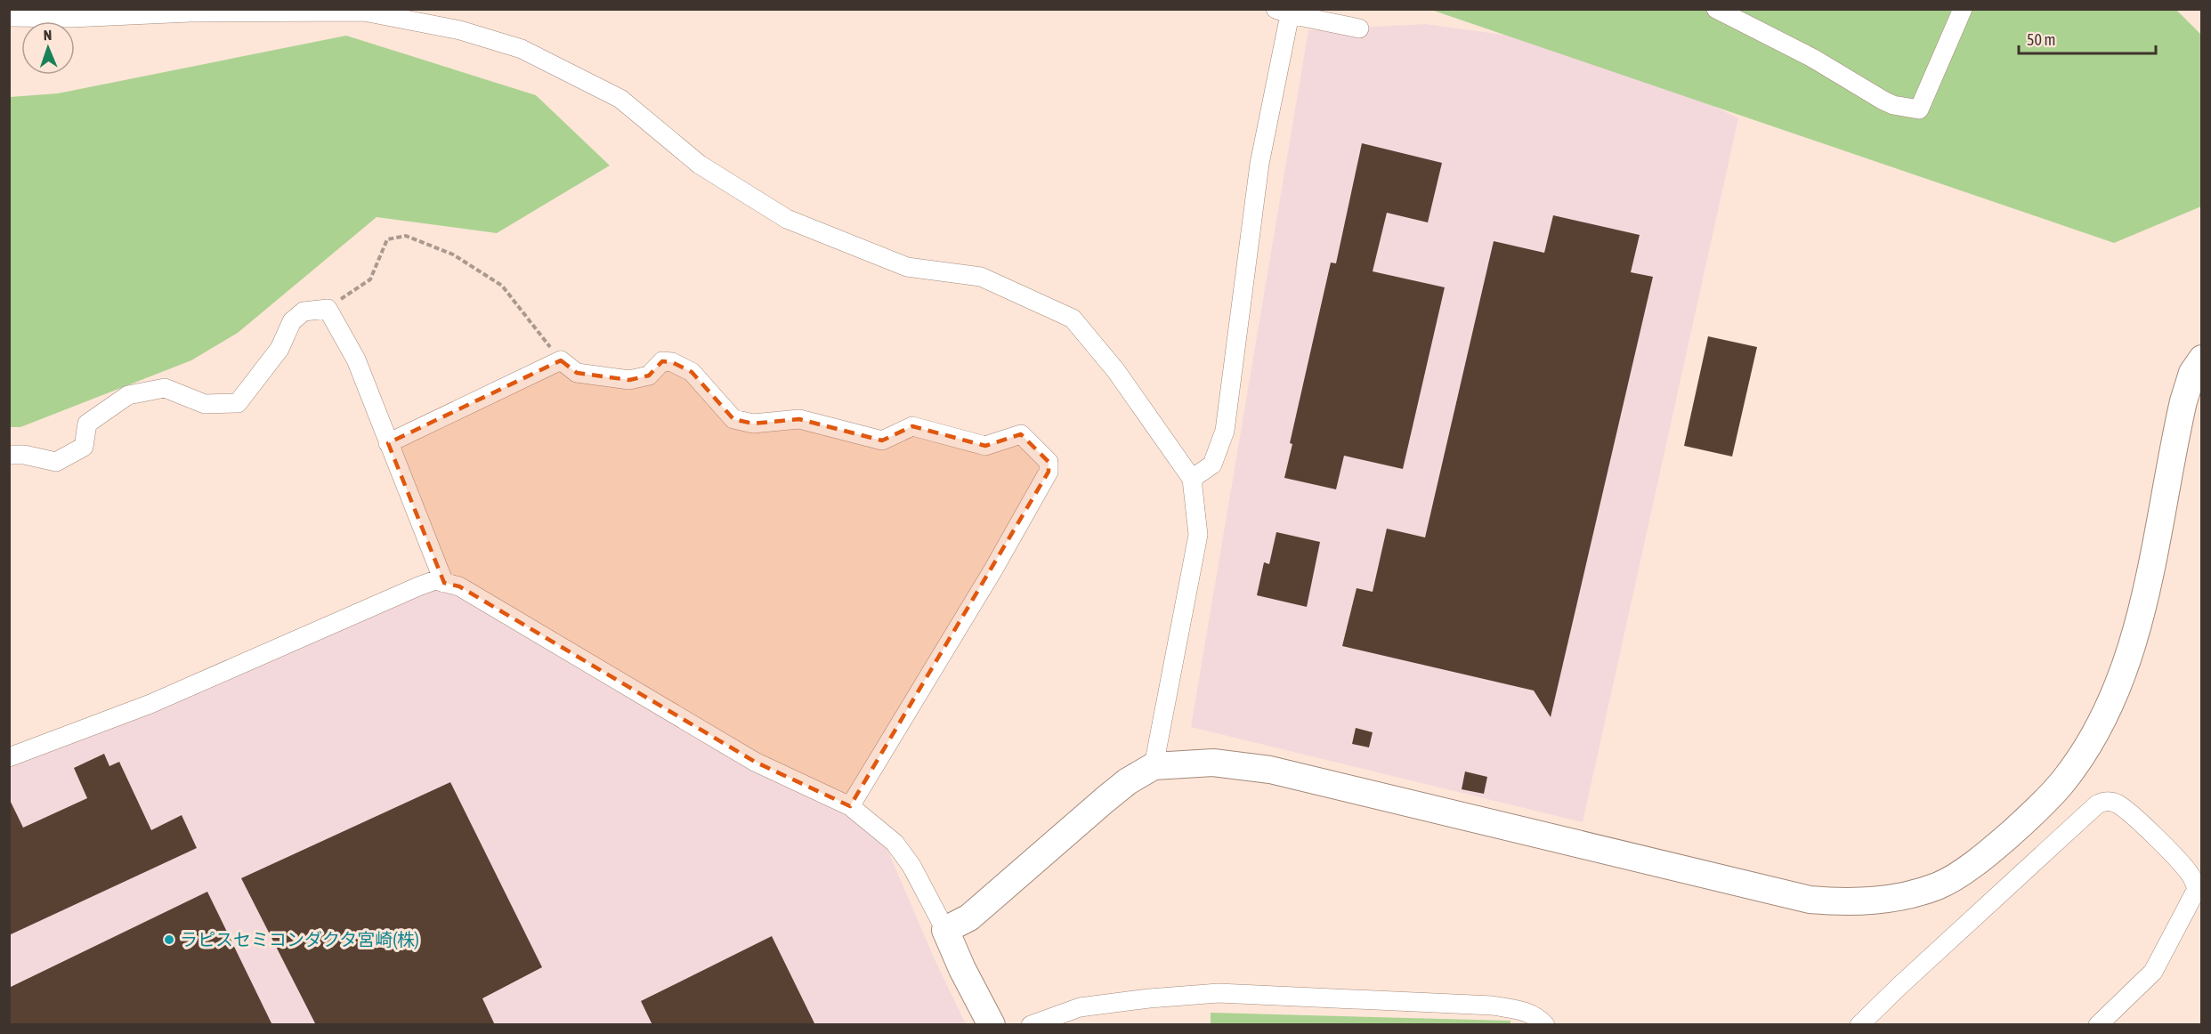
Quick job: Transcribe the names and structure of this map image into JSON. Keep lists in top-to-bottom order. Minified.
{"places":["ラピスセミコンダクタ宮崎(株)"],"scale_bar":"50 m","north":"top"}
